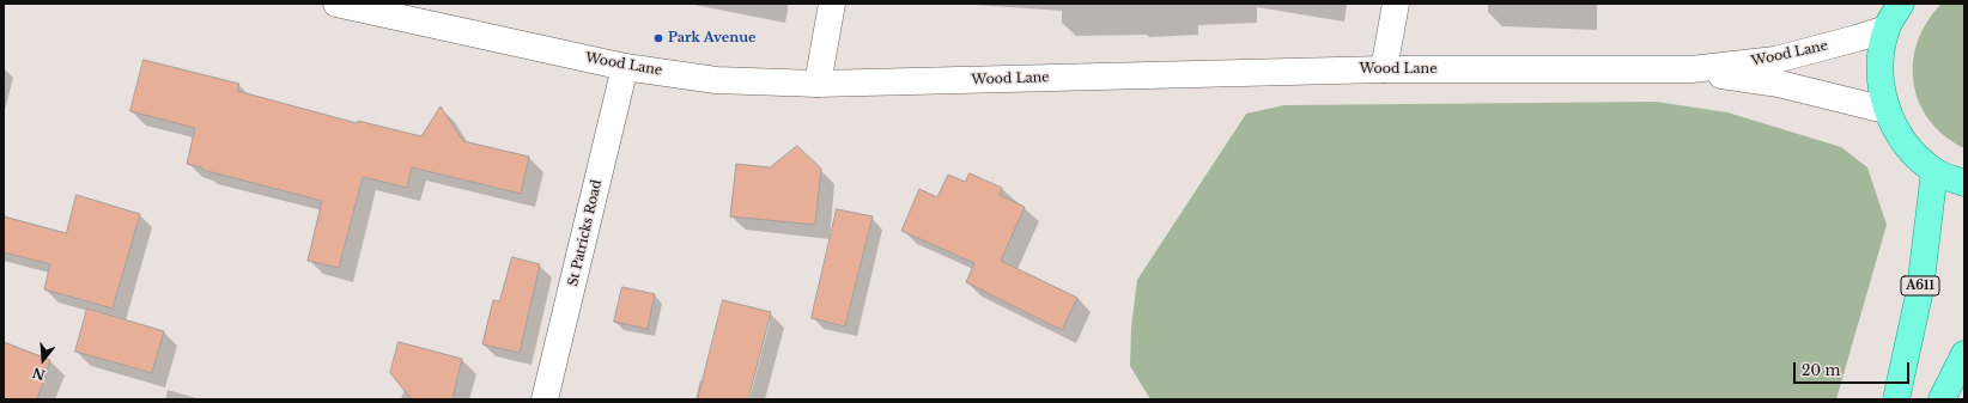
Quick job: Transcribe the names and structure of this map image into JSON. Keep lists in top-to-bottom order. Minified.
{"streets":{"main road":["A611"],"street":["Wood Lane","St Patricks Road"]},"crossings":[["Wood Lane","St Patricks Road"]],"places":["Park Avenue"],"scale_bar":"20 m","north":"bottom"}
